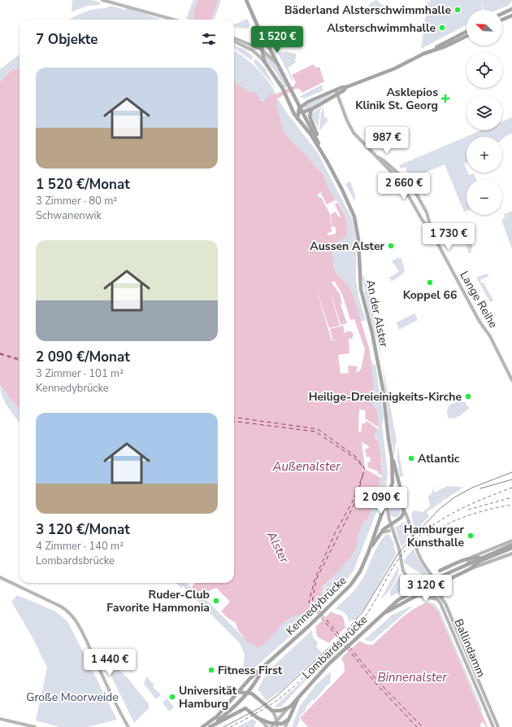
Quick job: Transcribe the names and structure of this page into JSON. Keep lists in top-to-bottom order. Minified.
{"streets":{"main road":["An der Alster","Kennedybrücke","Lombardsbrücke"],"street":["Lange Reihe","Ballindamm"]},"crossings":[["An der Alster","Kennedybrücke"],["An der Alster","Lombardsbrücke"],["An der Alster","Ballindamm"],["Lombardsbrücke","Ballindamm"]],"water":["Außenalster","Alster","Binnenalster"],"parks":["Große Moorweide"],"places":{"other":["Bäderland Alsterschwimmhalle","Alsterschwimmhalle","Aussen Alster","Koppel 66","Heilige-Dreieinigkeits-Kirche","Atlantic","Hamburger Kunsthalle","Ruder-Club Favorite Hammonia","Fitness First","Universität Hamburg"],"health":["Asklepios Klinik St. Georg"]},"north":"top left","page":{"map_buttons":["+","−"],"heading":"7 Objekte","price":["1 520 €","987 €","2 660 €","1 730 €","2 090 €","3 120 €","1 440 €"],"list":[{"name":"1 520 €/Monat","note":"3 Zimmer · 80 m² · Schwanenwik"},{"name":"2 090 €/Monat","note":"3 Zimmer · 101 m² · Kennedybrücke"},{"name":"3 120 €/Monat","note":"4 Zimmer · 140 m² · Lombardsbrücke"}]}}
